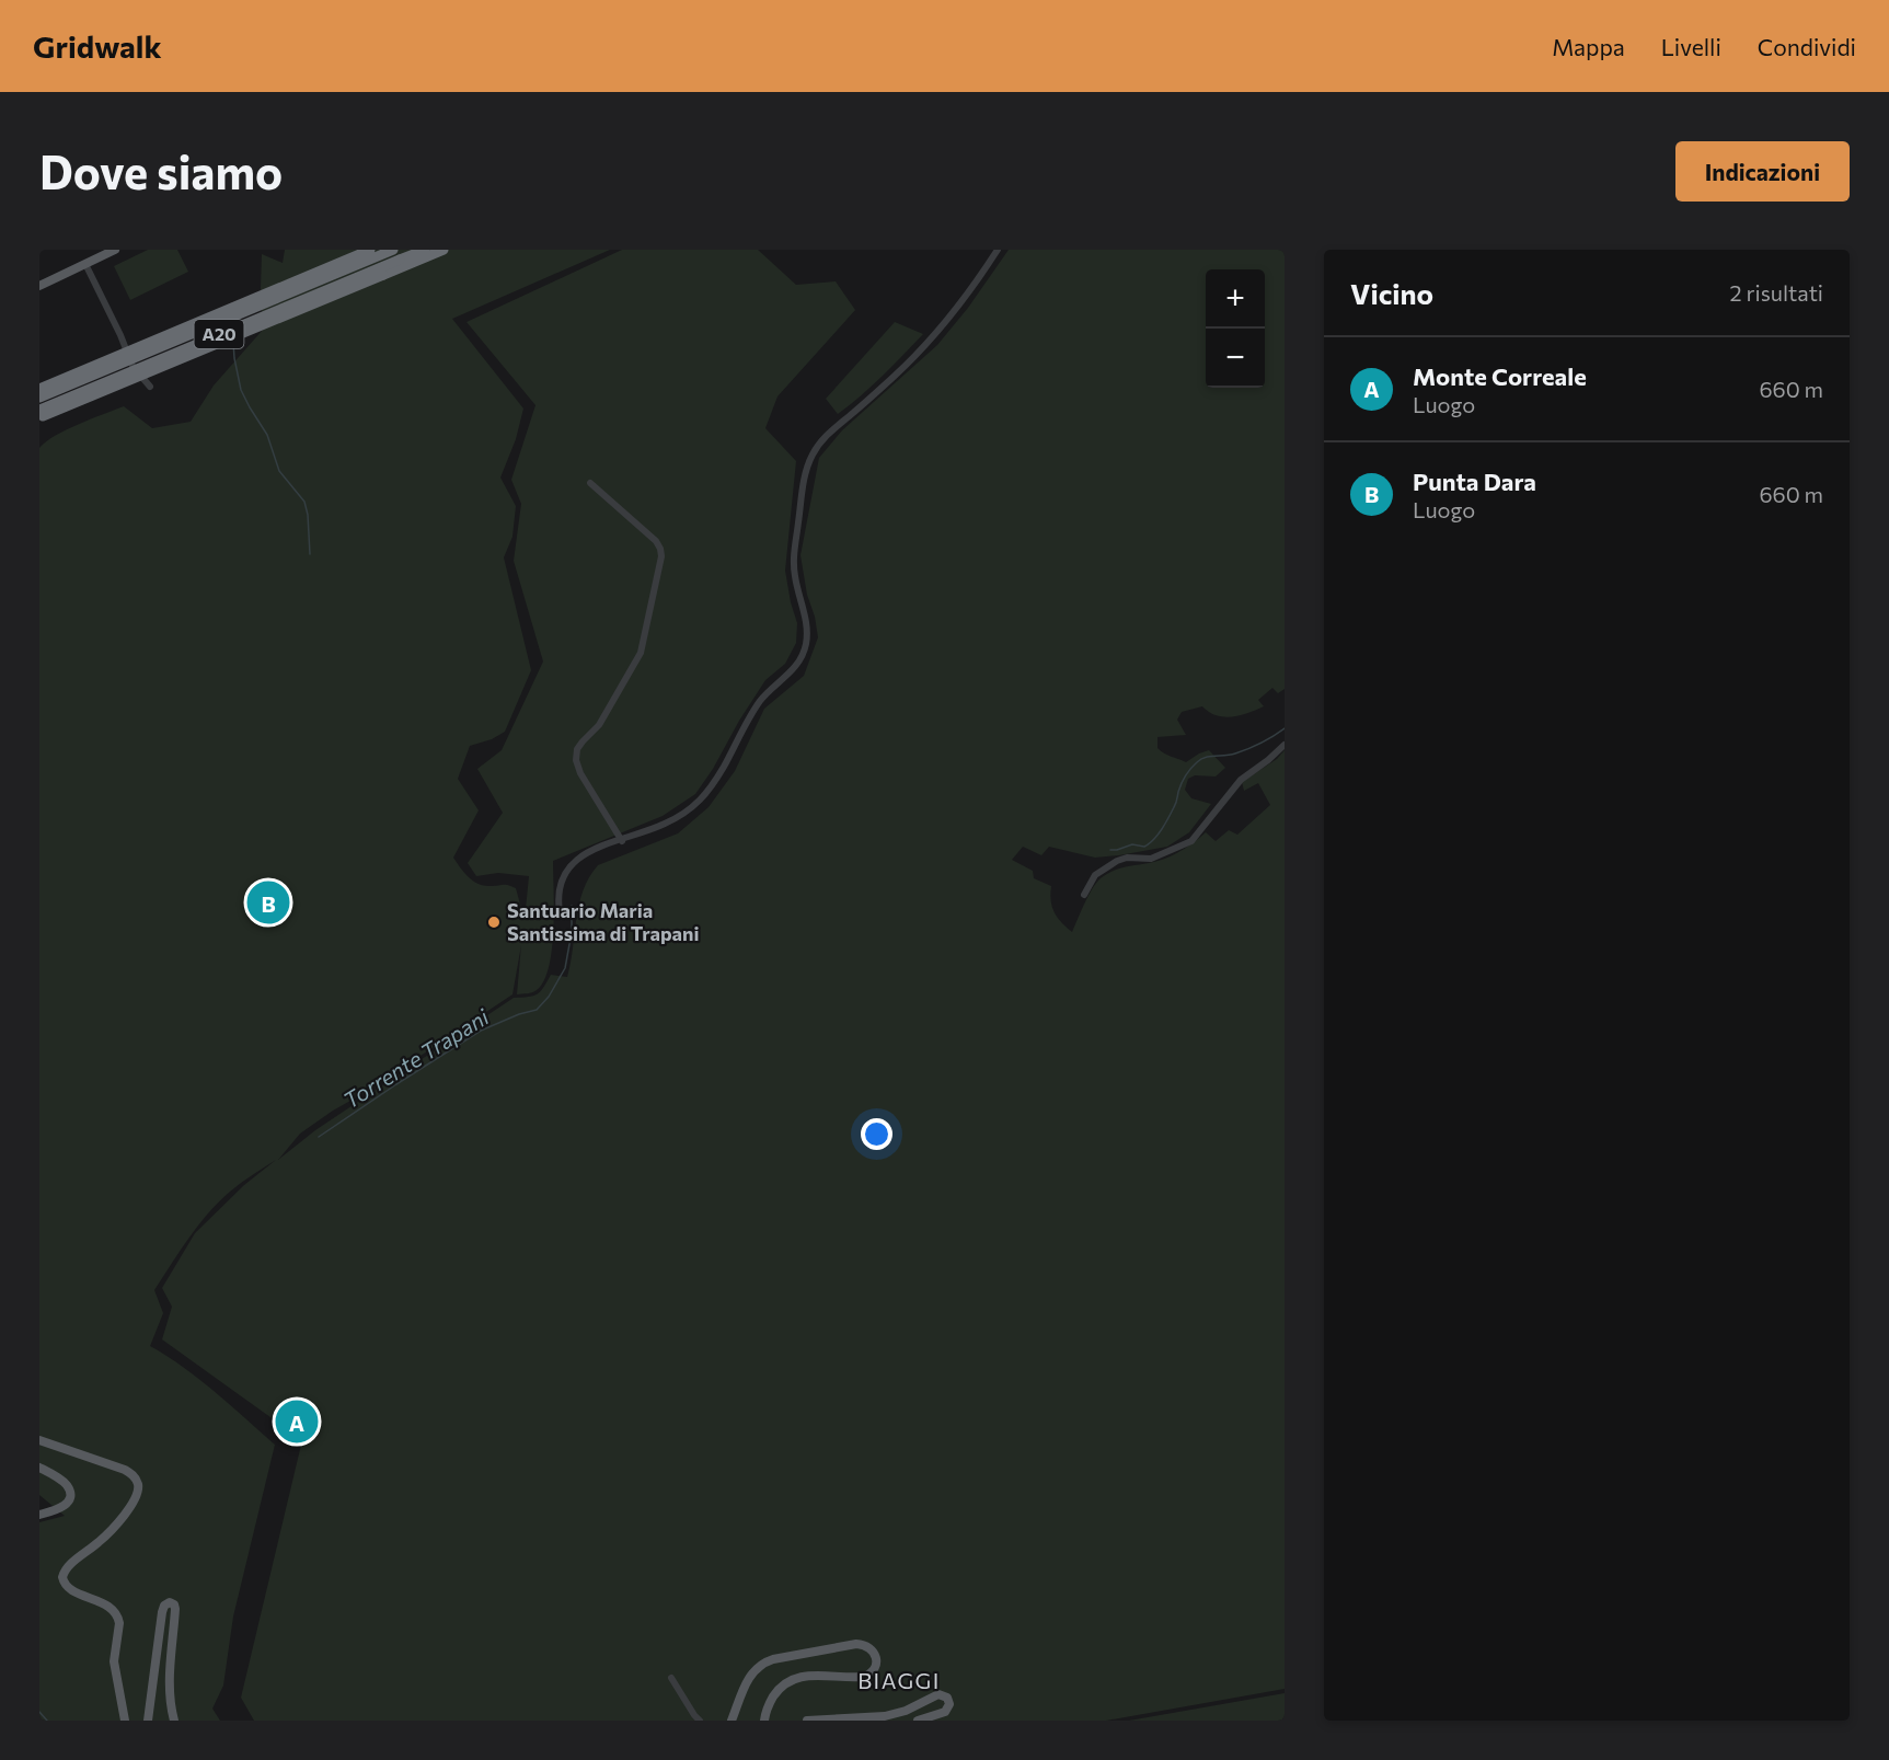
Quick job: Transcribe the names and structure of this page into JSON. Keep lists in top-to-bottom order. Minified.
{"streets":{"highway":["A20"]},"districts":["BIAGGI"],"water":["Torrente Trapani"],"places":["Santuario Maria Santissima di Trapani"],"page":{"header":"Gridwalk","nav":["Mappa","Livelli","Condividi"],"buttons":"Indicazioni","title":"Dove siamo","heading":["Vicino","2 risultati"],"map_buttons":["+","−"],"list":[{"mark":"A","name":"Monte Correale","note":"Luogo","value":"660 m"},{"mark":"B","name":"Punta Dara","note":"Luogo","value":"660 m"}],"pins":["B","A"]}}
